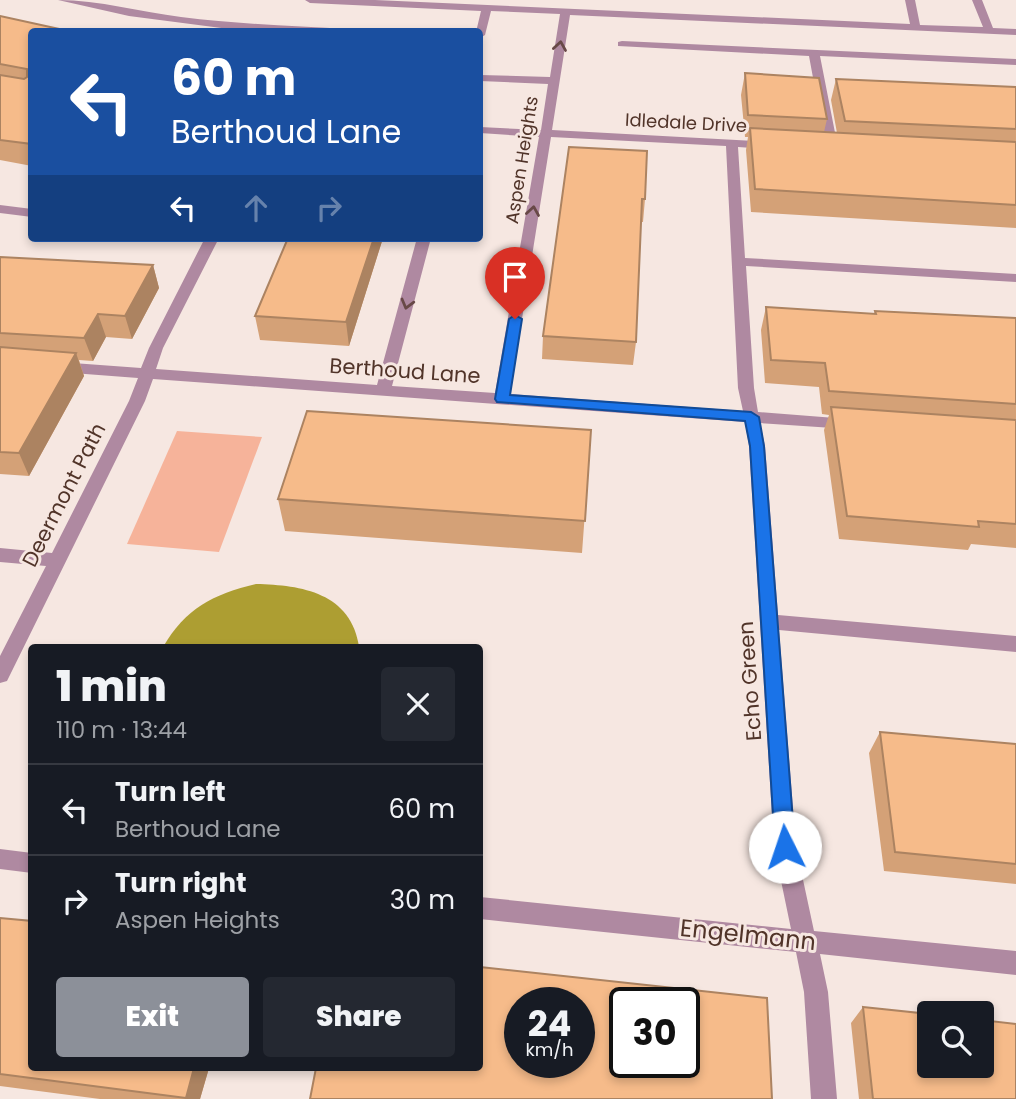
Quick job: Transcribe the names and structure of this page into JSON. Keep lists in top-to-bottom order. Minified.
{"streets":{"street":["Idledale Drive","Aspen Heights","Berthoud Lane","Deermont Path","Echo Green","Engelmann"]},"crossings":[["Idledale Drive","Aspen Heights"],["Idledale Drive","Echo Green"],["Aspen Heights","Berthoud Lane"],["Berthoud Lane","Deermont Path"],["Berthoud Lane","Echo Green"],["Echo Green","Engelmann"]],"page":{"turn":["60 m","Berthoud Lane"],"heading":["1 min","110 m · 13:44"],"list":[{"name":"Turn left","note":"Berthoud Lane","value":"60 m"},{"name":"Turn right","note":"Aspen Heights","value":"30 m"}],"buttons":["Exit","Share"],"speed":"24 km/h","limit":"30"}}
